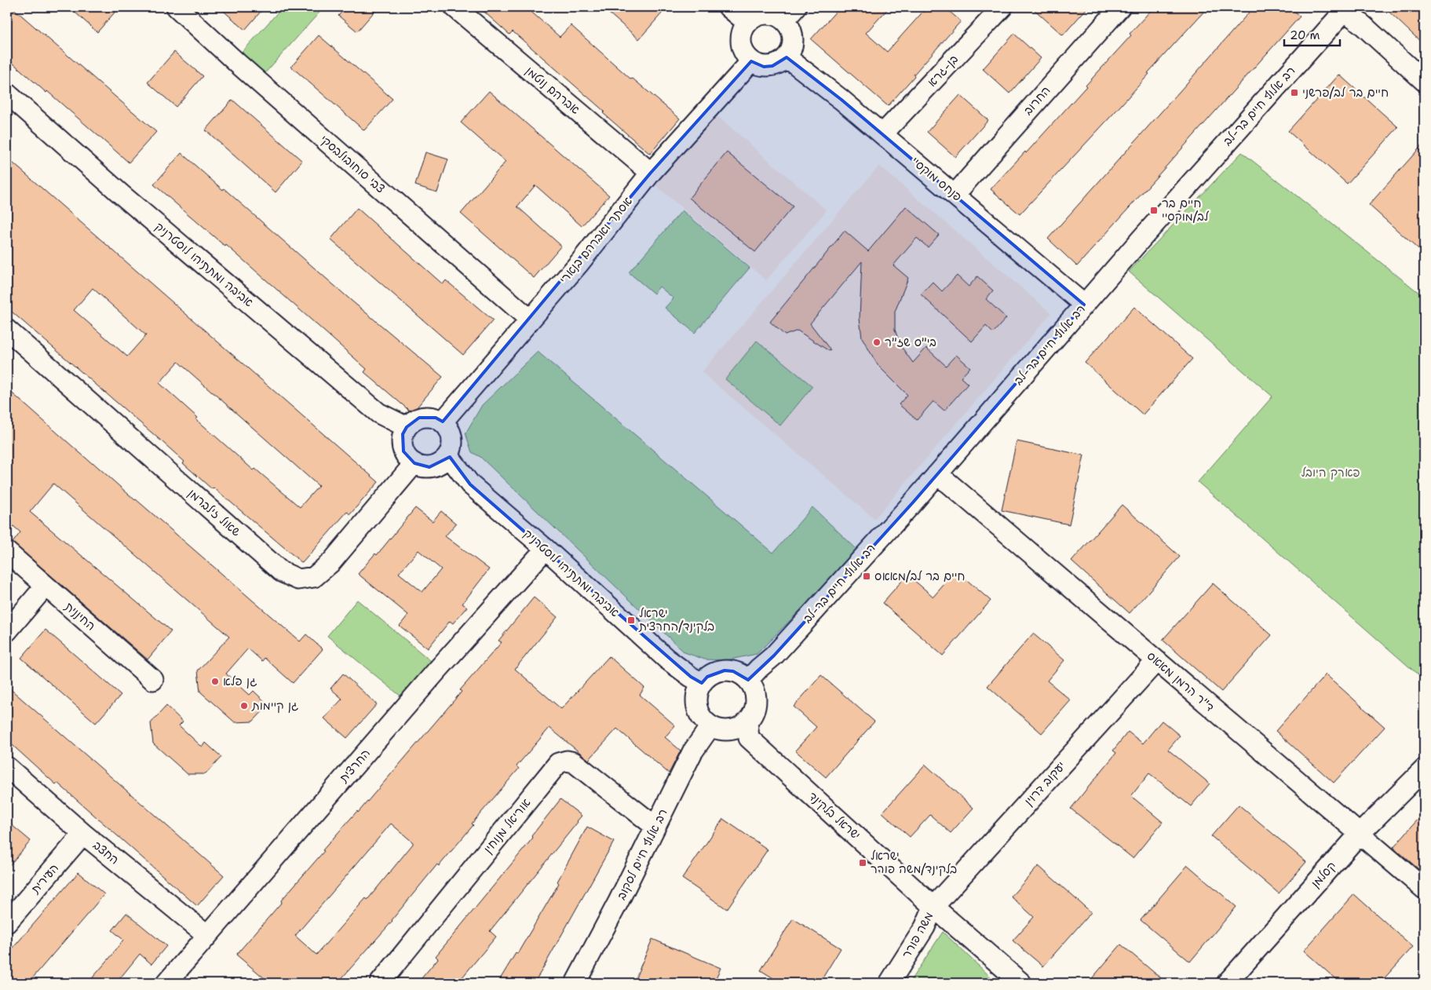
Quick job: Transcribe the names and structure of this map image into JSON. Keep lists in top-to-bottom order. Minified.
{"streets":{"street":["בן-גרא","אברהם נוטמן","החרוב","רב אלוף חיים בר-לב","צבי סוחובולבסקי","פנחס מוקסיי","אסתר ואברהם בנארי","אביבה ומתתיהו לוסטרניק","שאול זילברמן","החיננית","ד\"ר הרמן מאאס","החרצית","יעקוב דרוין","ישראל בלקינד","אוריאל מנוחין","החצב","רב אלוף חיים לסקוב","קסלמן","העירית","משה פורר"]},"crossings":[["בן-גרא","פנחס מוקסיי"],["אברהם נוטמן","אסתר ואברהם בנארי"],["החרוב","פנחס מוקסיי"],["רב אלוף חיים בר-לב","פנחס מוקסיי"],["רב אלוף חיים בר-לב","אביבה ומתתיהו לוסטרניק"],["רב אלוף חיים בר-לב","ד\"ר הרמן מאאס"],["רב אלוף חיים בר-לב","ישראל בלקינד"],["רב אלוף חיים בר-לב","רב אלוף חיים לסקוב"],["צבי סוחובולבסקי","אסתר ואברהם בנארי"],["פנחס מוקסיי","אסתר ואברהם בנארי"],["אסתר ואברהם בנארי","אביבה ומתתיהו לוסטרניק"],["אסתר ואברהם בנארי","שאול זילברמן"],["אביבה ומתתיהו לוסטרניק","שאול זילברמן"],["אביבה ומתתיהו לוסטרניק","החרצית"],["אביבה ומתתיהו לוסטרניק","ישראל בלקינד"],["אביבה ומתתיהו לוסטרניק","רב אלוף חיים לסקוב"],["ד\"ר הרמן מאאס","יעקוב דרוין"],["ד\"ר הרמן מאאס","קסלמן"],["החרצית","החצב"],["יעקוב דרוין","ישראל בלקינד"],["יעקוב דרוין","משה פורר"],["ישראל בלקינד","רב אלוף חיים לסקוב"],["ישראל בלקינד","משה פורר"],["אוריאל מנוחין","רב אלוף חיים לסקוב"],["החצב","העירית"]],"parks":["פארק היובל"],"places":{"transit":["חיים בר לב/פרשני","חיים בר לב/מוקסיי","חיים בר לב/מאאס","ישראל בלקינד/החרצית","ישראל בלקינד/משה פורר"],"other":["בי\"ס שז\"ר","גן פלא","גן קיימות"]},"scale_bar":"20 m"}
